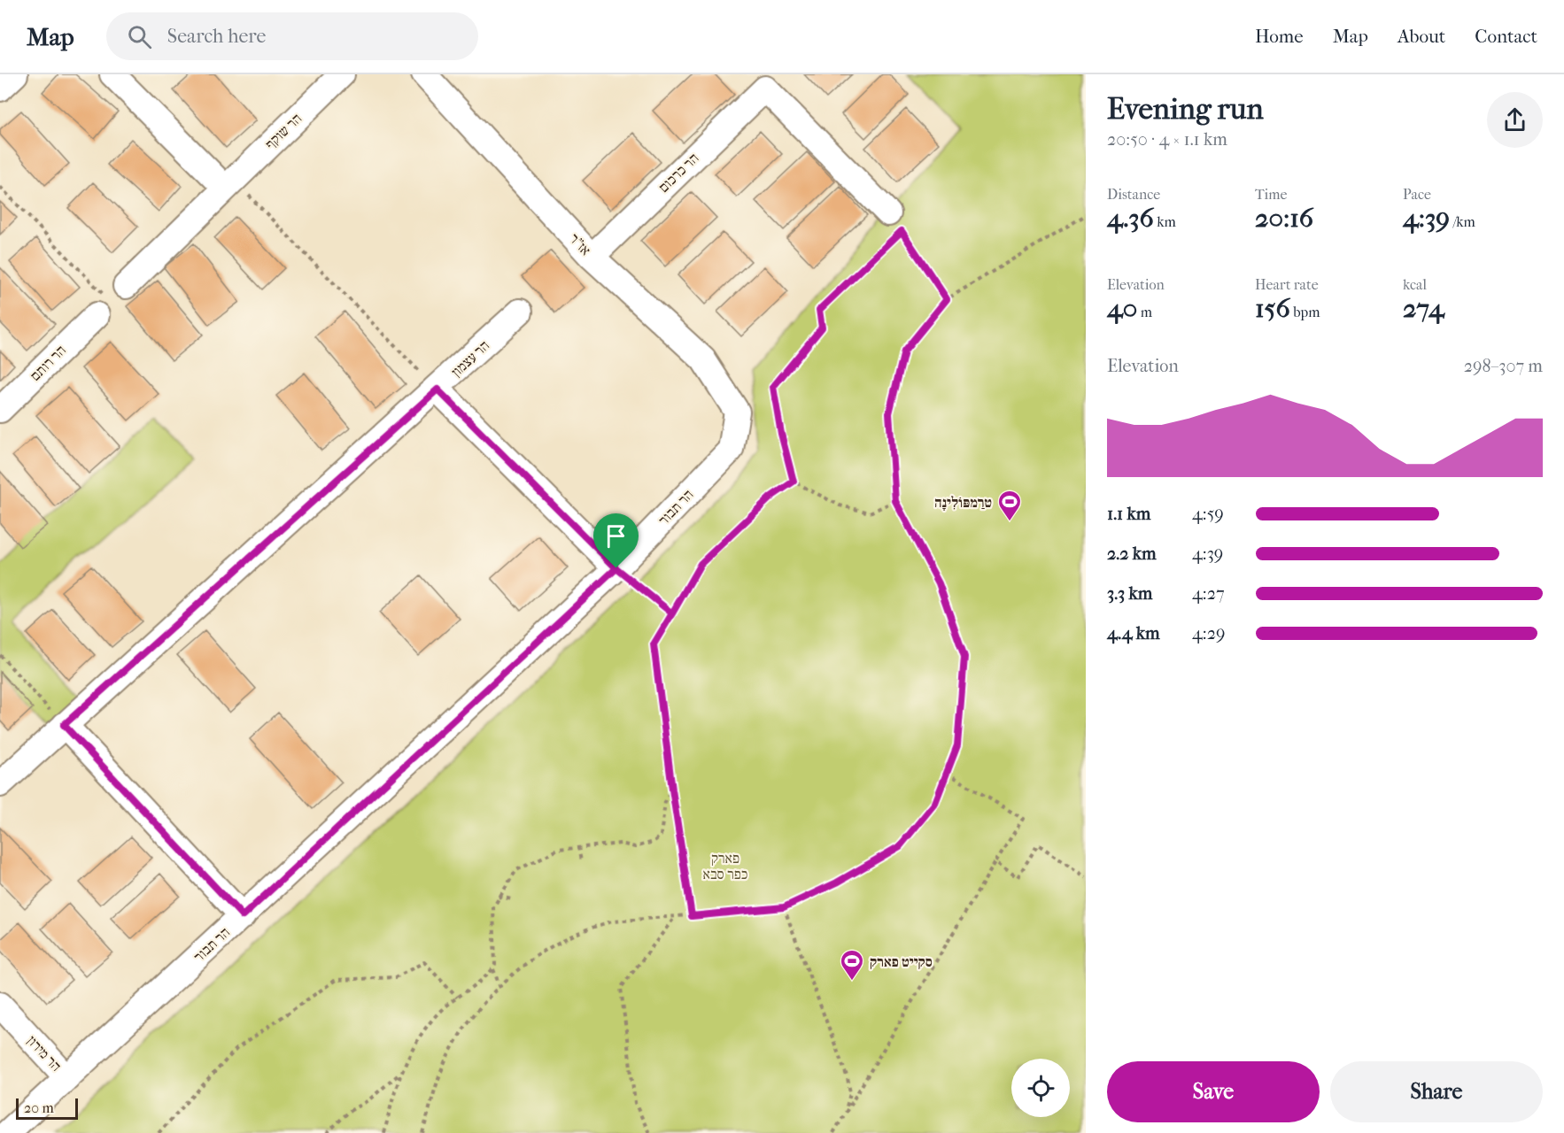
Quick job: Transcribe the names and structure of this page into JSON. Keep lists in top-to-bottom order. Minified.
{"streets":{"street":["הר שוקף","הר כרכום","אז\"ר","הר עצמון","הר רותם","הר תבור","הר מירון"]},"crossings":[["הר שוקף","הר רותם"],["הר כרכום","אז\"ר"],["אז\"ר","הר תבור"],["הר תבור","הר מירון"]],"parks":["פארק כפר סבא"],"places":{"sports":["טרַמפּוֹלִינָה","סקייט פארק"]},"scale_bar":"20 m","page":{"header":"Map","search":"Search here","nav":["Home","Map","About","Contact"],"heading":["Evening run","20:50 · 4 × 1.1 km"],"stats":[["Distance","4.36 km"],["Time","20:16"],["Pace","4:39 /km"],["Elevation","40 m"],["Heart rate","156 bpm"],["kcal","274"]],"chart":["Elevation","298–307 m"],"list":[{"name":"1.1 km","note":"4:59"},{"name":"2.2 km","note":"4:39"},{"name":"3.3 km","note":"4:27"},{"name":"4.4 km","note":"4:29"}],"buttons":["Save","Share"],"scale":"20 m"}}
